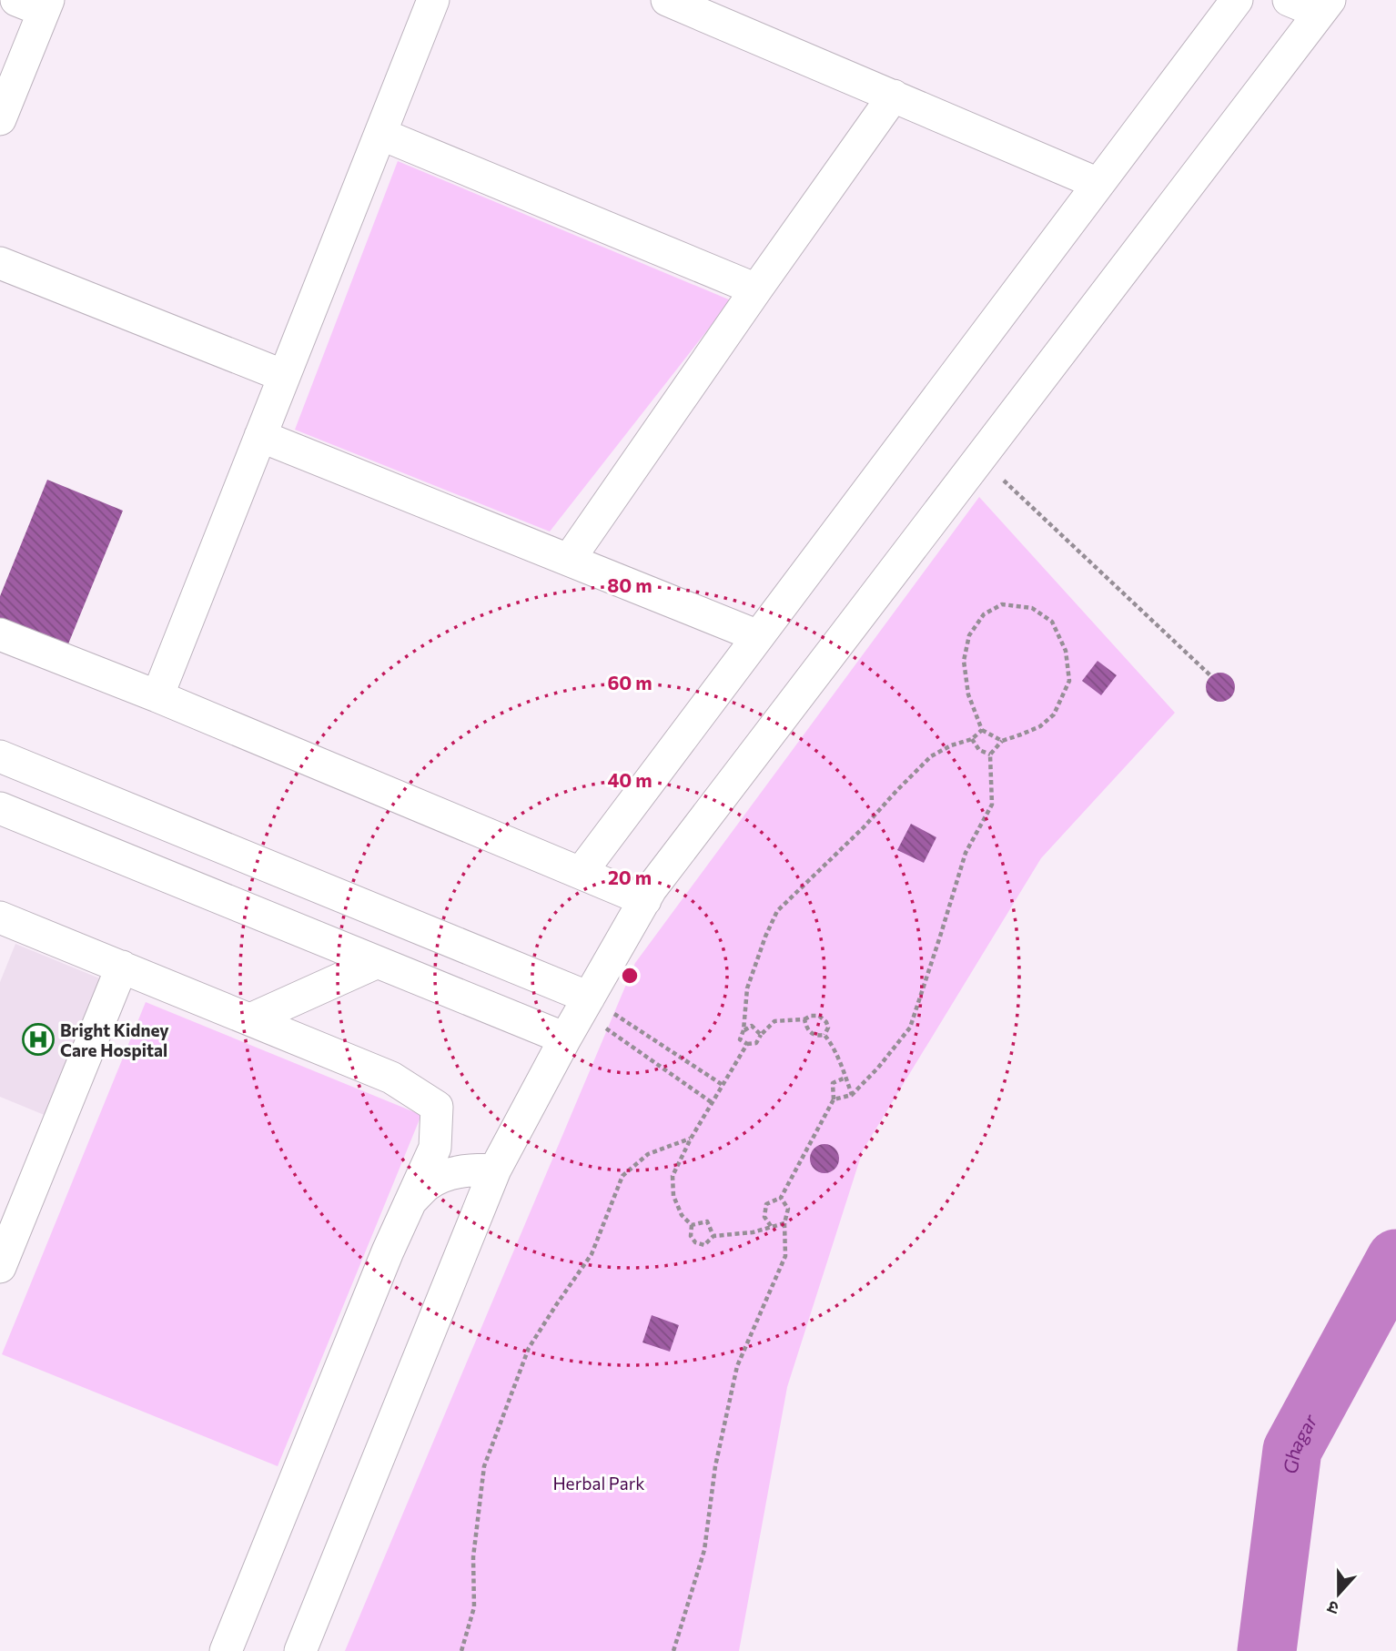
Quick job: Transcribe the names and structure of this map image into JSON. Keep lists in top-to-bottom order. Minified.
{"water":["Ghagar"],"parks":["Herbal Park"],"places":{"hospital":["Bright Kidney Care Hospital"]},"north":"bottom","rings":["80 m","60 m","40 m","20 m"]}
